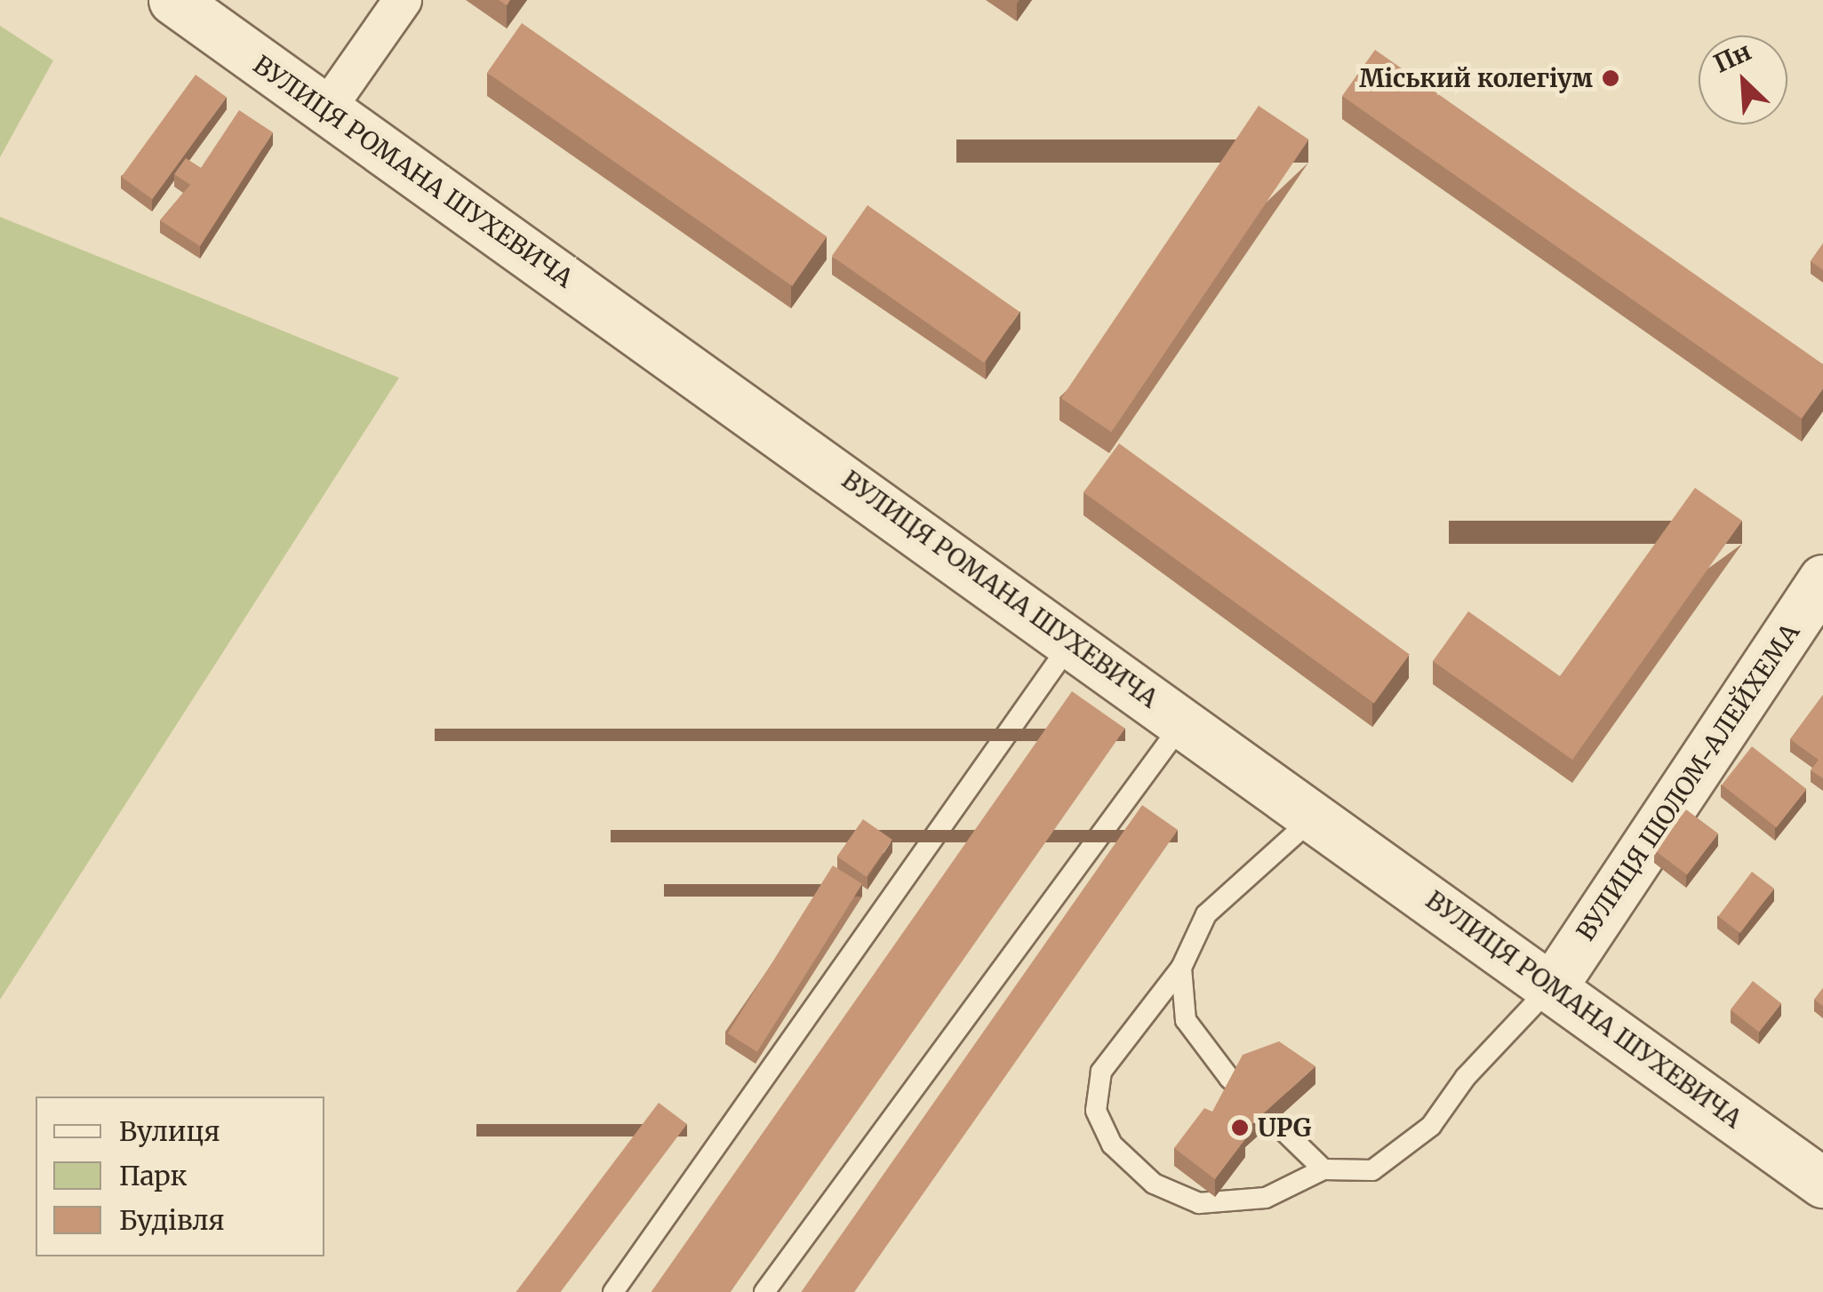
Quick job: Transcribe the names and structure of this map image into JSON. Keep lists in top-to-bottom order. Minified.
{"streets":{"street":["ВУЛИЦЯ РОМАНА ШУХЕВИЧА","ВУЛИЦЯ ШОЛОМ-АЛЕЙХЕМА"]},"crossings":[["ВУЛИЦЯ РОМАНА ШУХЕВИЧА","ВУЛИЦЯ ШОЛОМ-АЛЕЙХЕМА"]],"places":["Міський колегіум","UPG"],"legend":["Вулиця","Парк","Будівля"],"north":"top left"}
